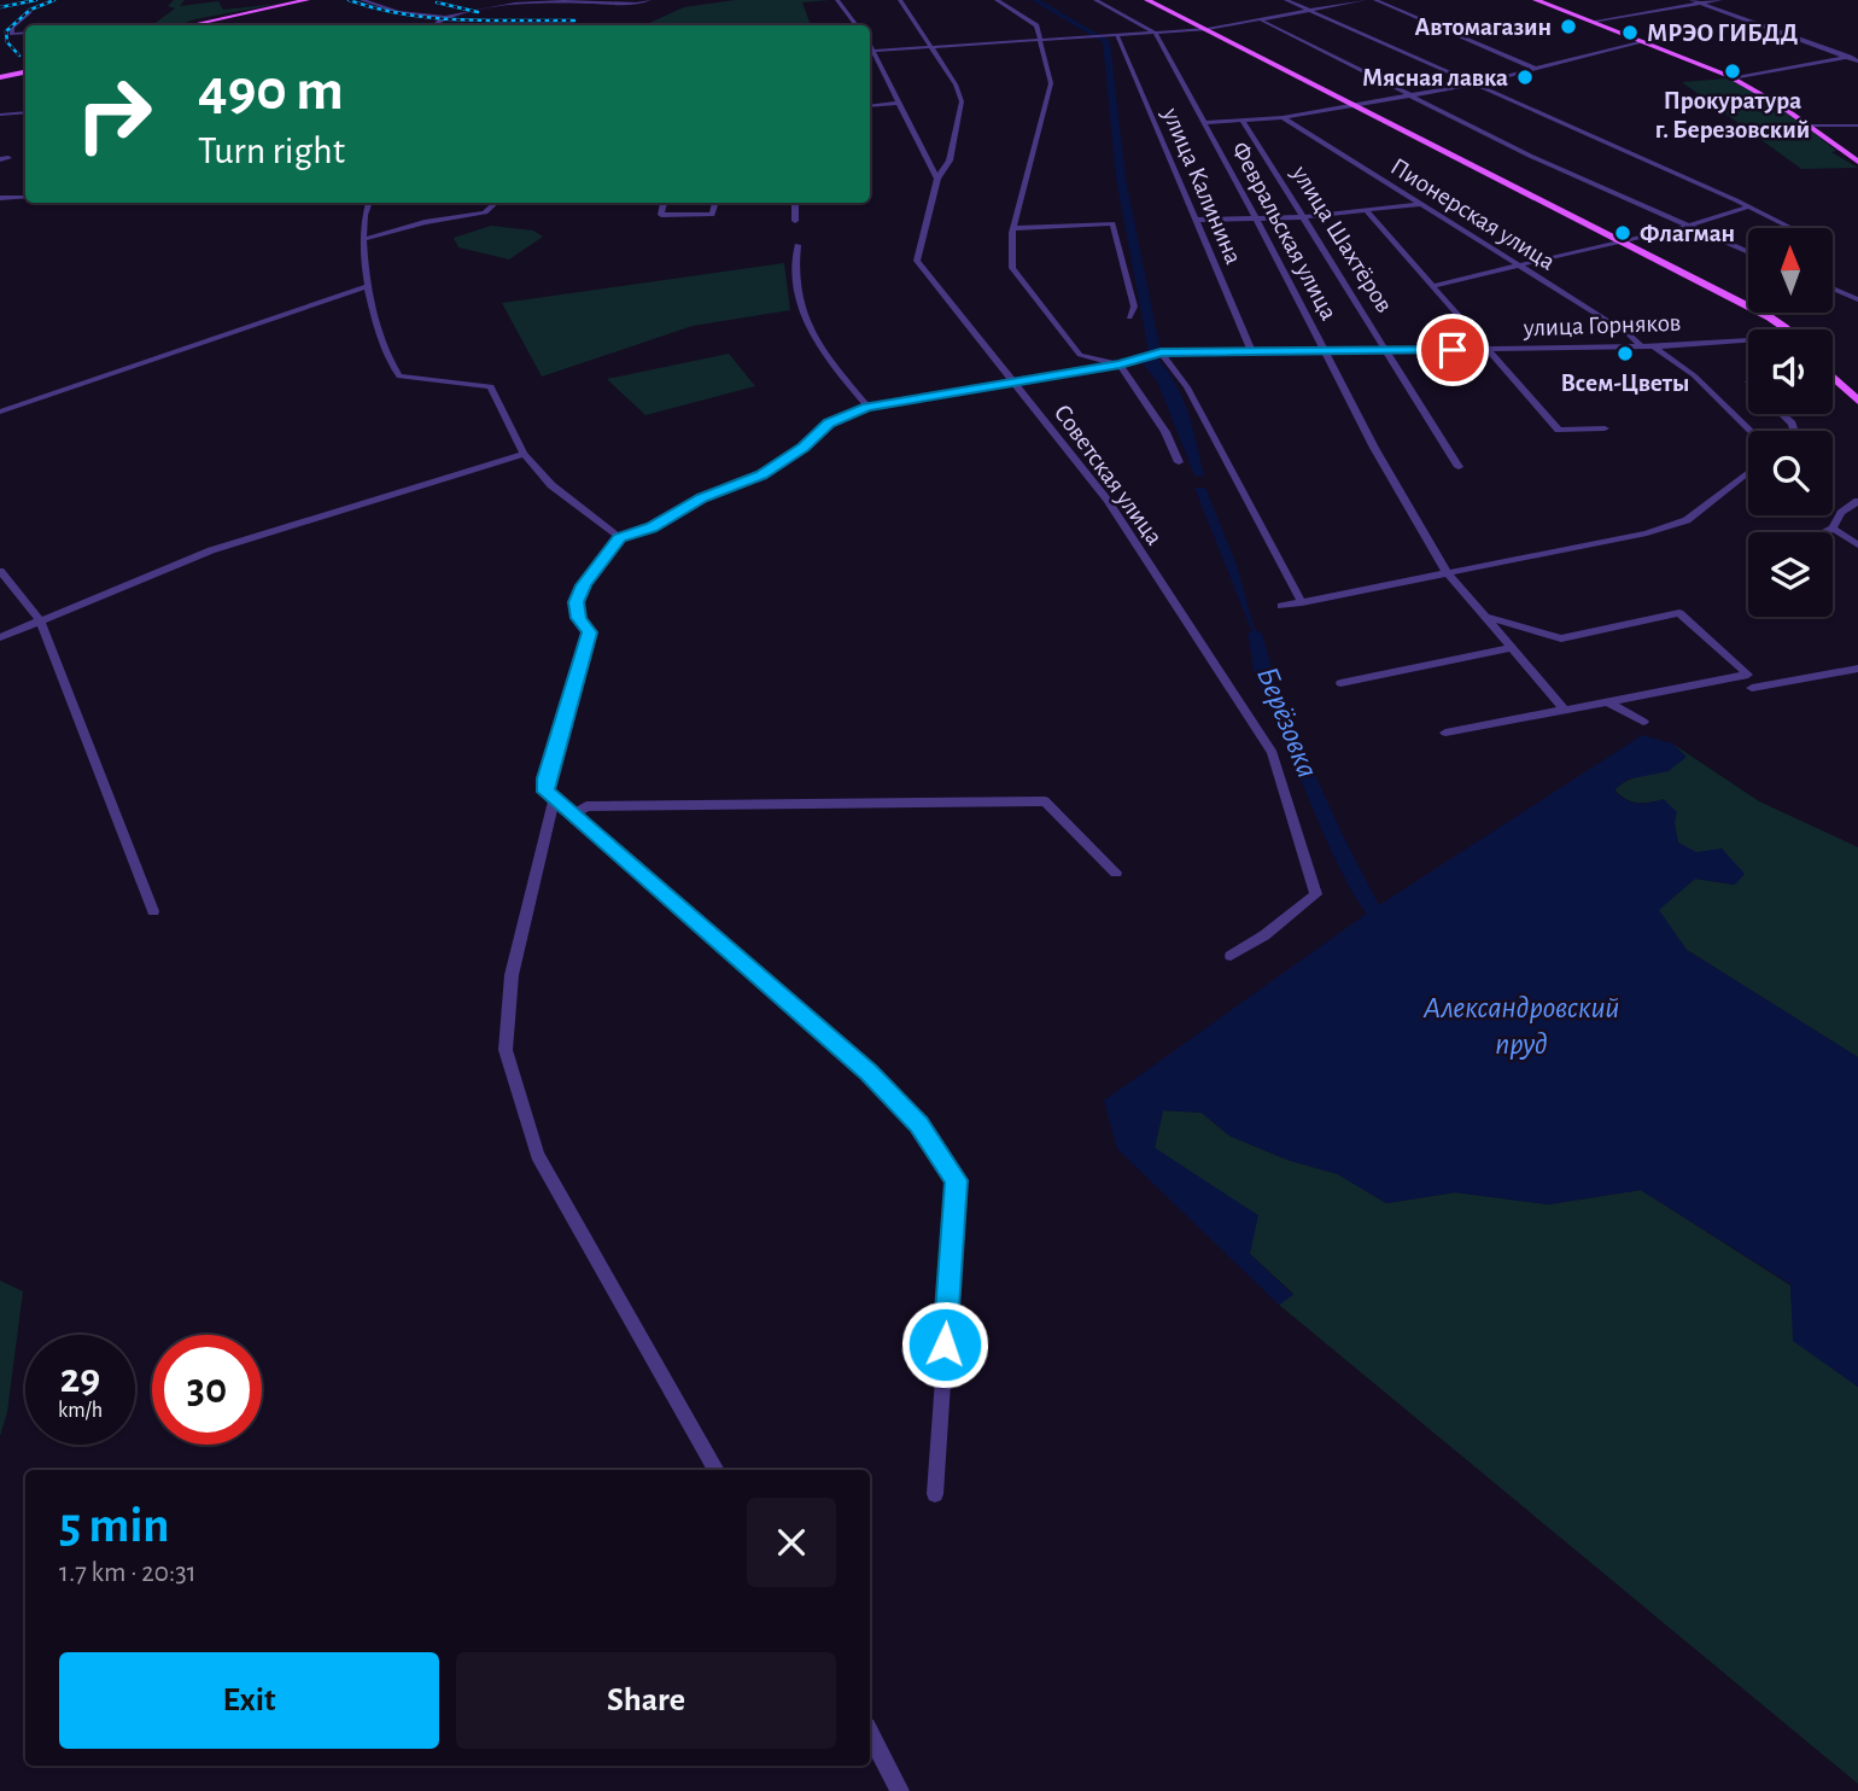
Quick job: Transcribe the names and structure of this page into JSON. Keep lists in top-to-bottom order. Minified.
{"streets":{"street":["улица Калинина","Пионерская улица","Февральская улица","улица Шахтёров","улица Горняков","Советская улица"]},"crossings":[["улица Калинина","улица Горняков"],["Пионерская улица","улица Горняков"],["Февральская улица","улица Горняков"],["улица Шахтёров","улица Горняков"],["улица Горняков","Советская улица"]],"water":["Берёзовка","Александровский пруд"],"places":["Автомагазин","МРЭО ГИБДД","Прокуратура г. Березовский","Мясная лавка","Флагман","Всем-Цветы"],"north":"top","page":{"turn":["490 m","Turn right"],"speed":"29 km/h","limit":"30","heading":["5 min","1.7 km · 20:31"],"buttons":["Exit","Share"]}}
